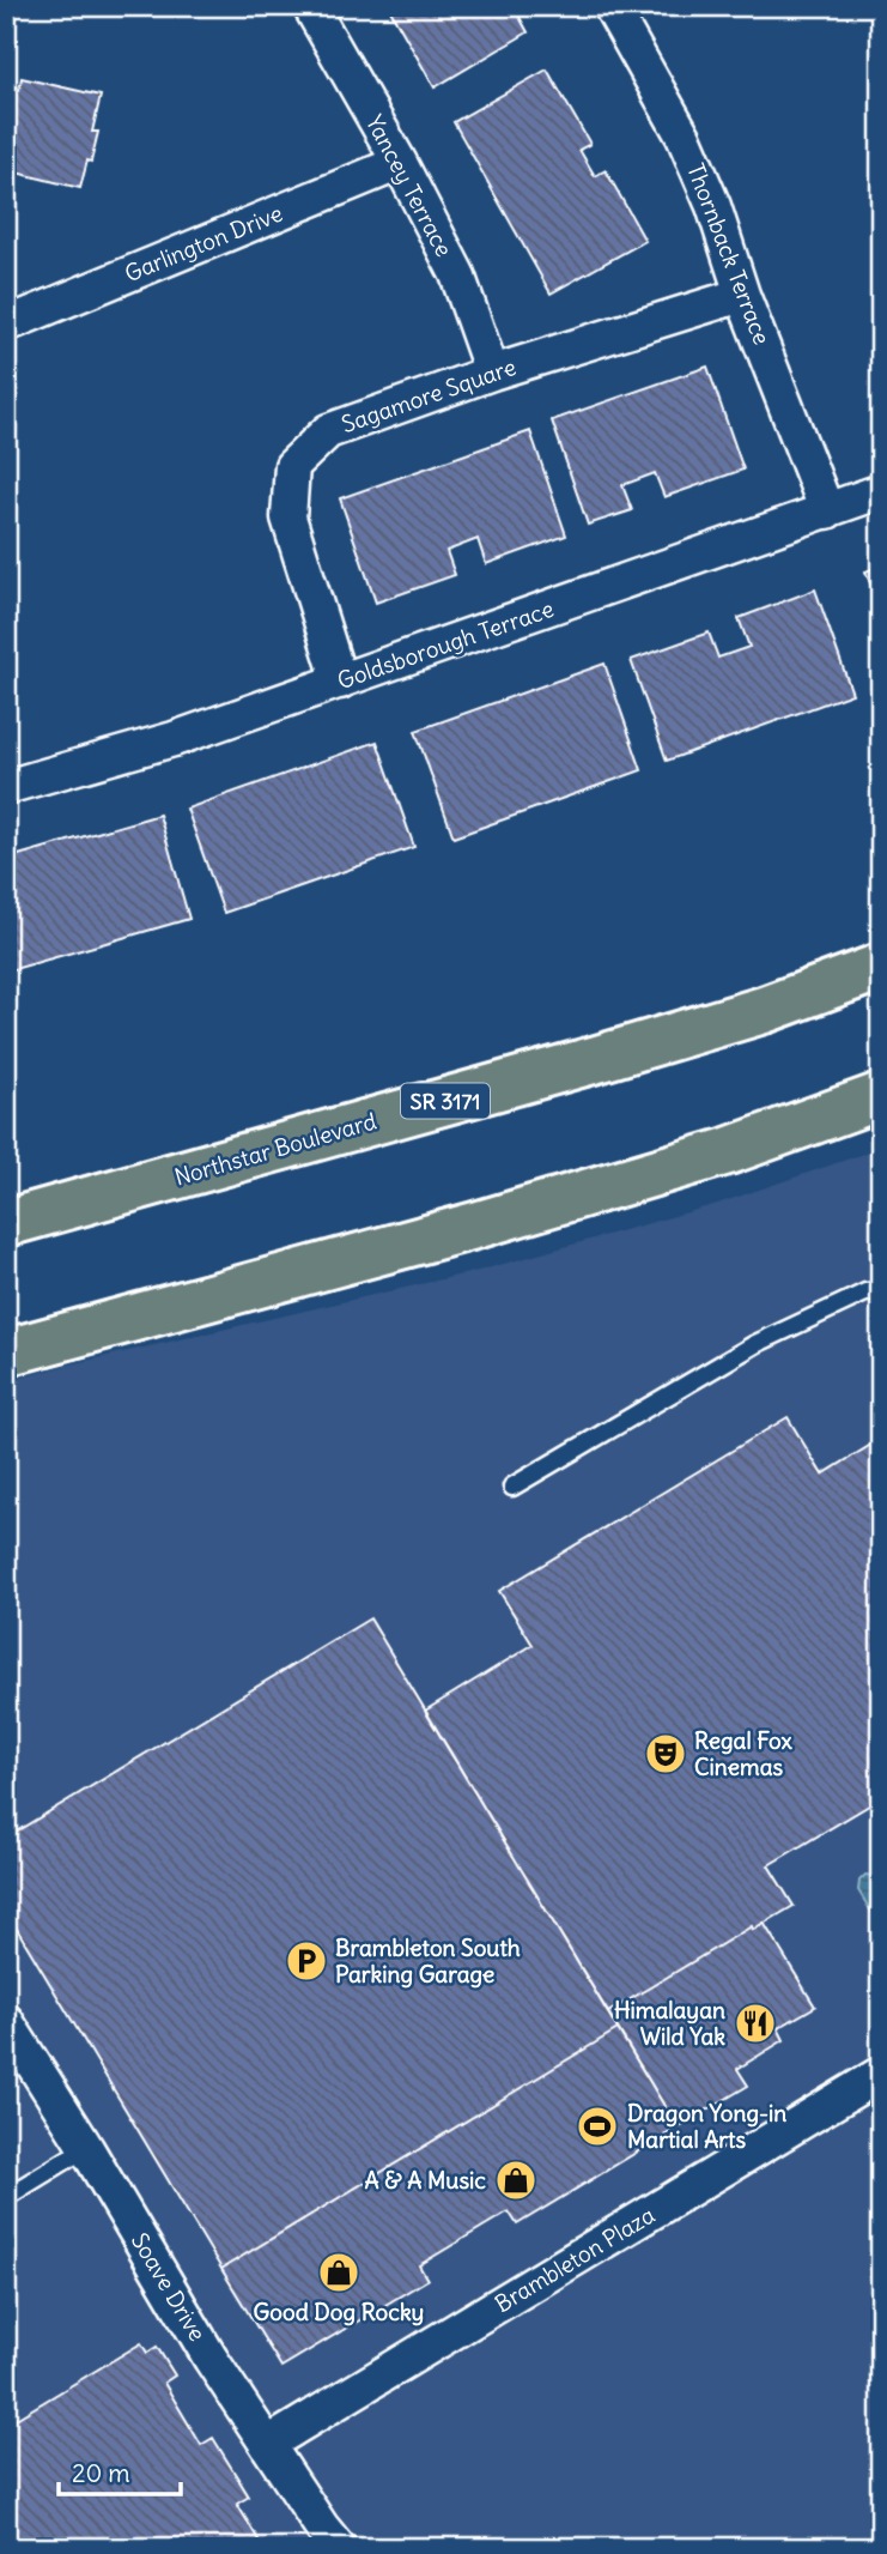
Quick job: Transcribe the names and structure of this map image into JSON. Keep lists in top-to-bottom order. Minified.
{"streets":{"main road":["SR 3171","Northstar Boulevard"],"street":["Yancey Terrace","Garlington Drive","Thornback Terrace","Sagamore Square","Goldsborough Terrace","Brambleton Plaza","Soave Drive"]},"crossings":[["Yancey Terrace","Garlington Drive"],["Yancey Terrace","Sagamore Square"],["Thornback Terrace","Sagamore Square"],["Thornback Terrace","Goldsborough Terrace"],["Sagamore Square","Goldsborough Terrace"],["Brambleton Plaza","Soave Drive"]],"places":{"theatre":["Regal Fox Cinemas"],"parking":["Brambleton South Parking Garage"],"restaurant":["Himalayan Wild Yak"],"sports":["Dragon Yong-in Martial Arts"],"shop":["A & A Music","Good Dog Rocky"]},"scale_bar":"20 m"}
